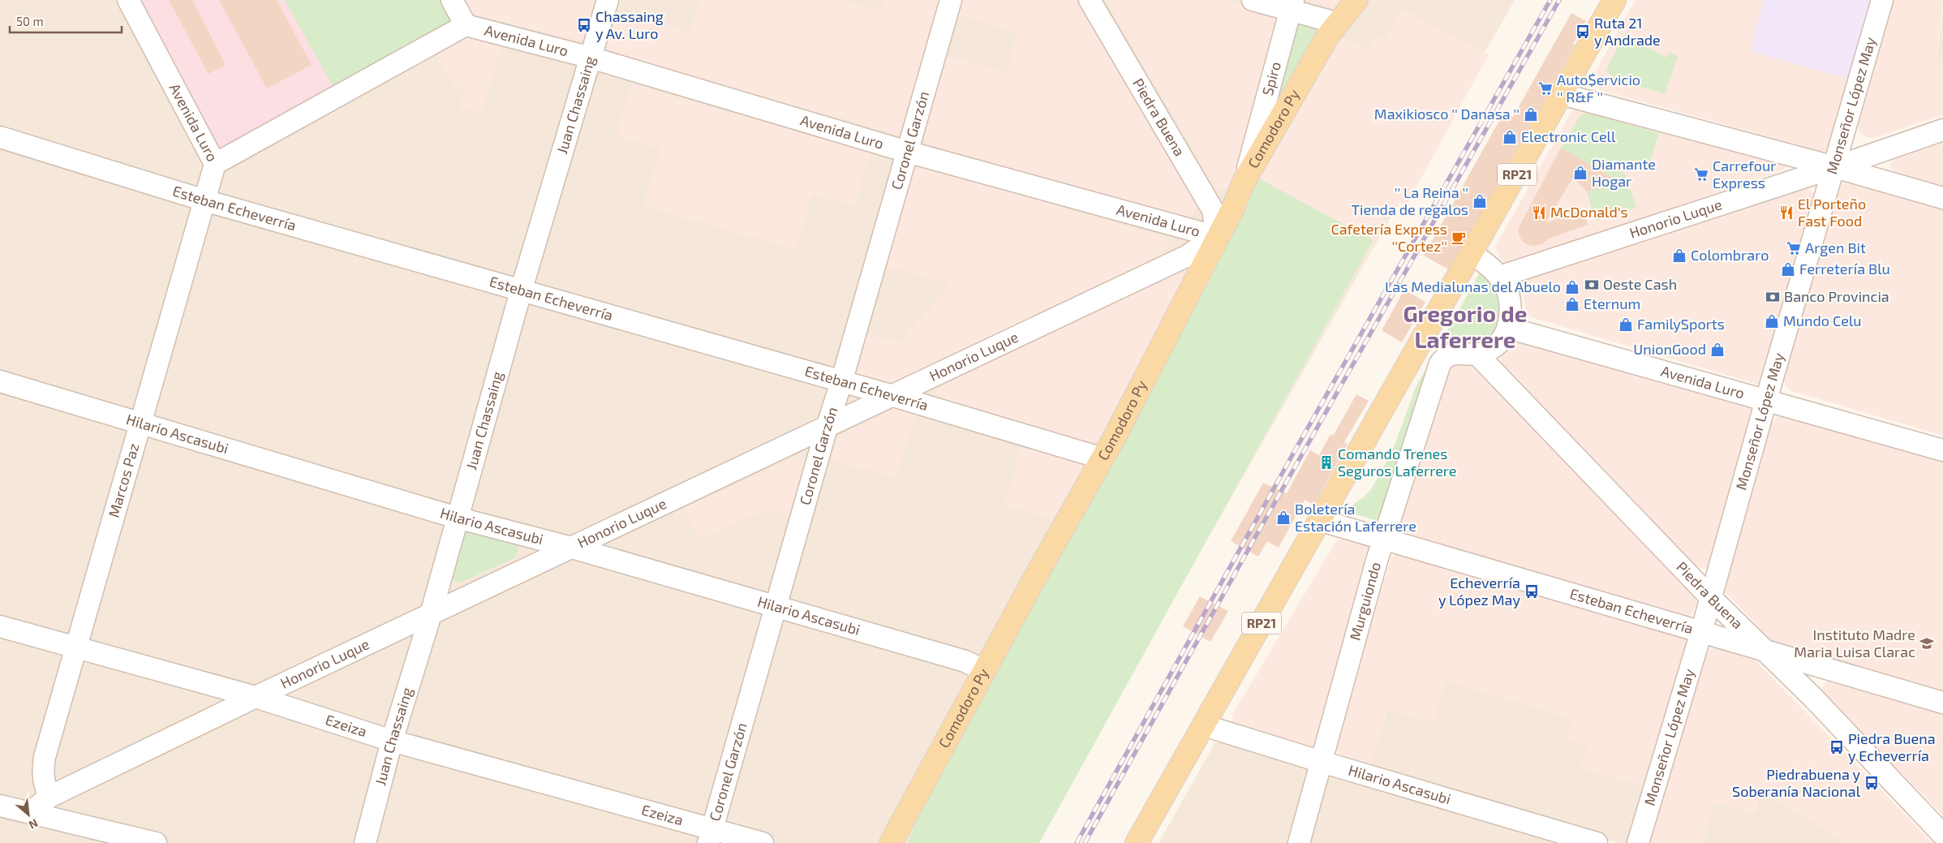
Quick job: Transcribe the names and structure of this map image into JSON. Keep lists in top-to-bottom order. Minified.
{"streets":{"main road":["Comodoro Py","RP21"],"street":["Avenida Luro","Spiro","Juan Chassaing","Monseñor López May","Piedra Buena","Coronel Garzón","Esteban Echeverría","Honorio Luque","Hilario Ascasubi","Marcos Paz","Murguiondo","Ezeiza"]},"crossings":[["Avenida Luro","Juan Chassaing"],["Avenida Luro","Monseñor López May"],["Avenida Luro","Piedra Buena"],["Avenida Luro","Comodoro Py"],["Avenida Luro","Coronel Garzón"],["Avenida Luro","Honorio Luque"],["Avenida Luro","Marcos Paz"],["Spiro","Comodoro Py"],["Juan Chassaing","Esteban Echeverría"],["Juan Chassaing","Honorio Luque"],["Juan Chassaing","Hilario Ascasubi"],["Juan Chassaing","Ezeiza"],["Monseñor López May","Piedra Buena"],["Monseñor López May","Esteban Echeverría"],["Monseñor López May","Honorio Luque"],["Piedra Buena","Comodoro Py"],["Piedra Buena","Esteban Echeverría"],["Piedra Buena","Honorio Luque"],["Piedra Buena","Murguiondo"],["Comodoro Py","Esteban Echeverría"],["Comodoro Py","Honorio Luque"],["Comodoro Py","Hilario Ascasubi"],["Coronel Garzón","Esteban Echeverría"],["Coronel Garzón","Honorio Luque"],["Coronel Garzón","Hilario Ascasubi"],["Coronel Garzón","Ezeiza"],["RP21","Esteban Echeverría"],["RP21","Hilario Ascasubi"],["Esteban Echeverría","Honorio Luque"],["Esteban Echeverría","Marcos Paz"],["Esteban Echeverría","Murguiondo"],["Honorio Luque","Hilario Ascasubi"],["Honorio Luque","Marcos Paz"],["Honorio Luque","Ezeiza"],["Hilario Ascasubi","Marcos Paz"],["Hilario Ascasubi","Murguiondo"],["Marcos Paz","Ezeiza"]],"districts":["Gregorio de Laferrere"],"places":{"bus stop":["Chassaing y Av. Luro","Ruta 21 y Andrade","Echeverría y López May","Piedra Buena y Echeverría","Piedrabuena y Soberanía Nacional"],"supermarket":["Auto$ervicio '' R&F ''","Carrefour Express","Argen Bit"],"shop":["Maxikiosco '' Danasa ''","Electronic Cell","Diamante Hogar","'' La Reina '' Tienda de regalos","Colombraro","Ferretería Blu","Las Medialunas del Abuelo","Eternum","Mundo Celu","FamilySports","UnionGood","Boletería Estación Laferrere"],"restaurant":["McDonald's","El Porteño Fast Food"],"cafe":["Cafetería Express ''Cortez''"],"bank":["Oeste Cash","Banco Provincia"],"building":["Comando Trenes Seguros Laferrere"],"school or university":["Instituto Madre Maria Luisa Clarac"]},"scale_bar":"50 m","north":"bottom right"}
